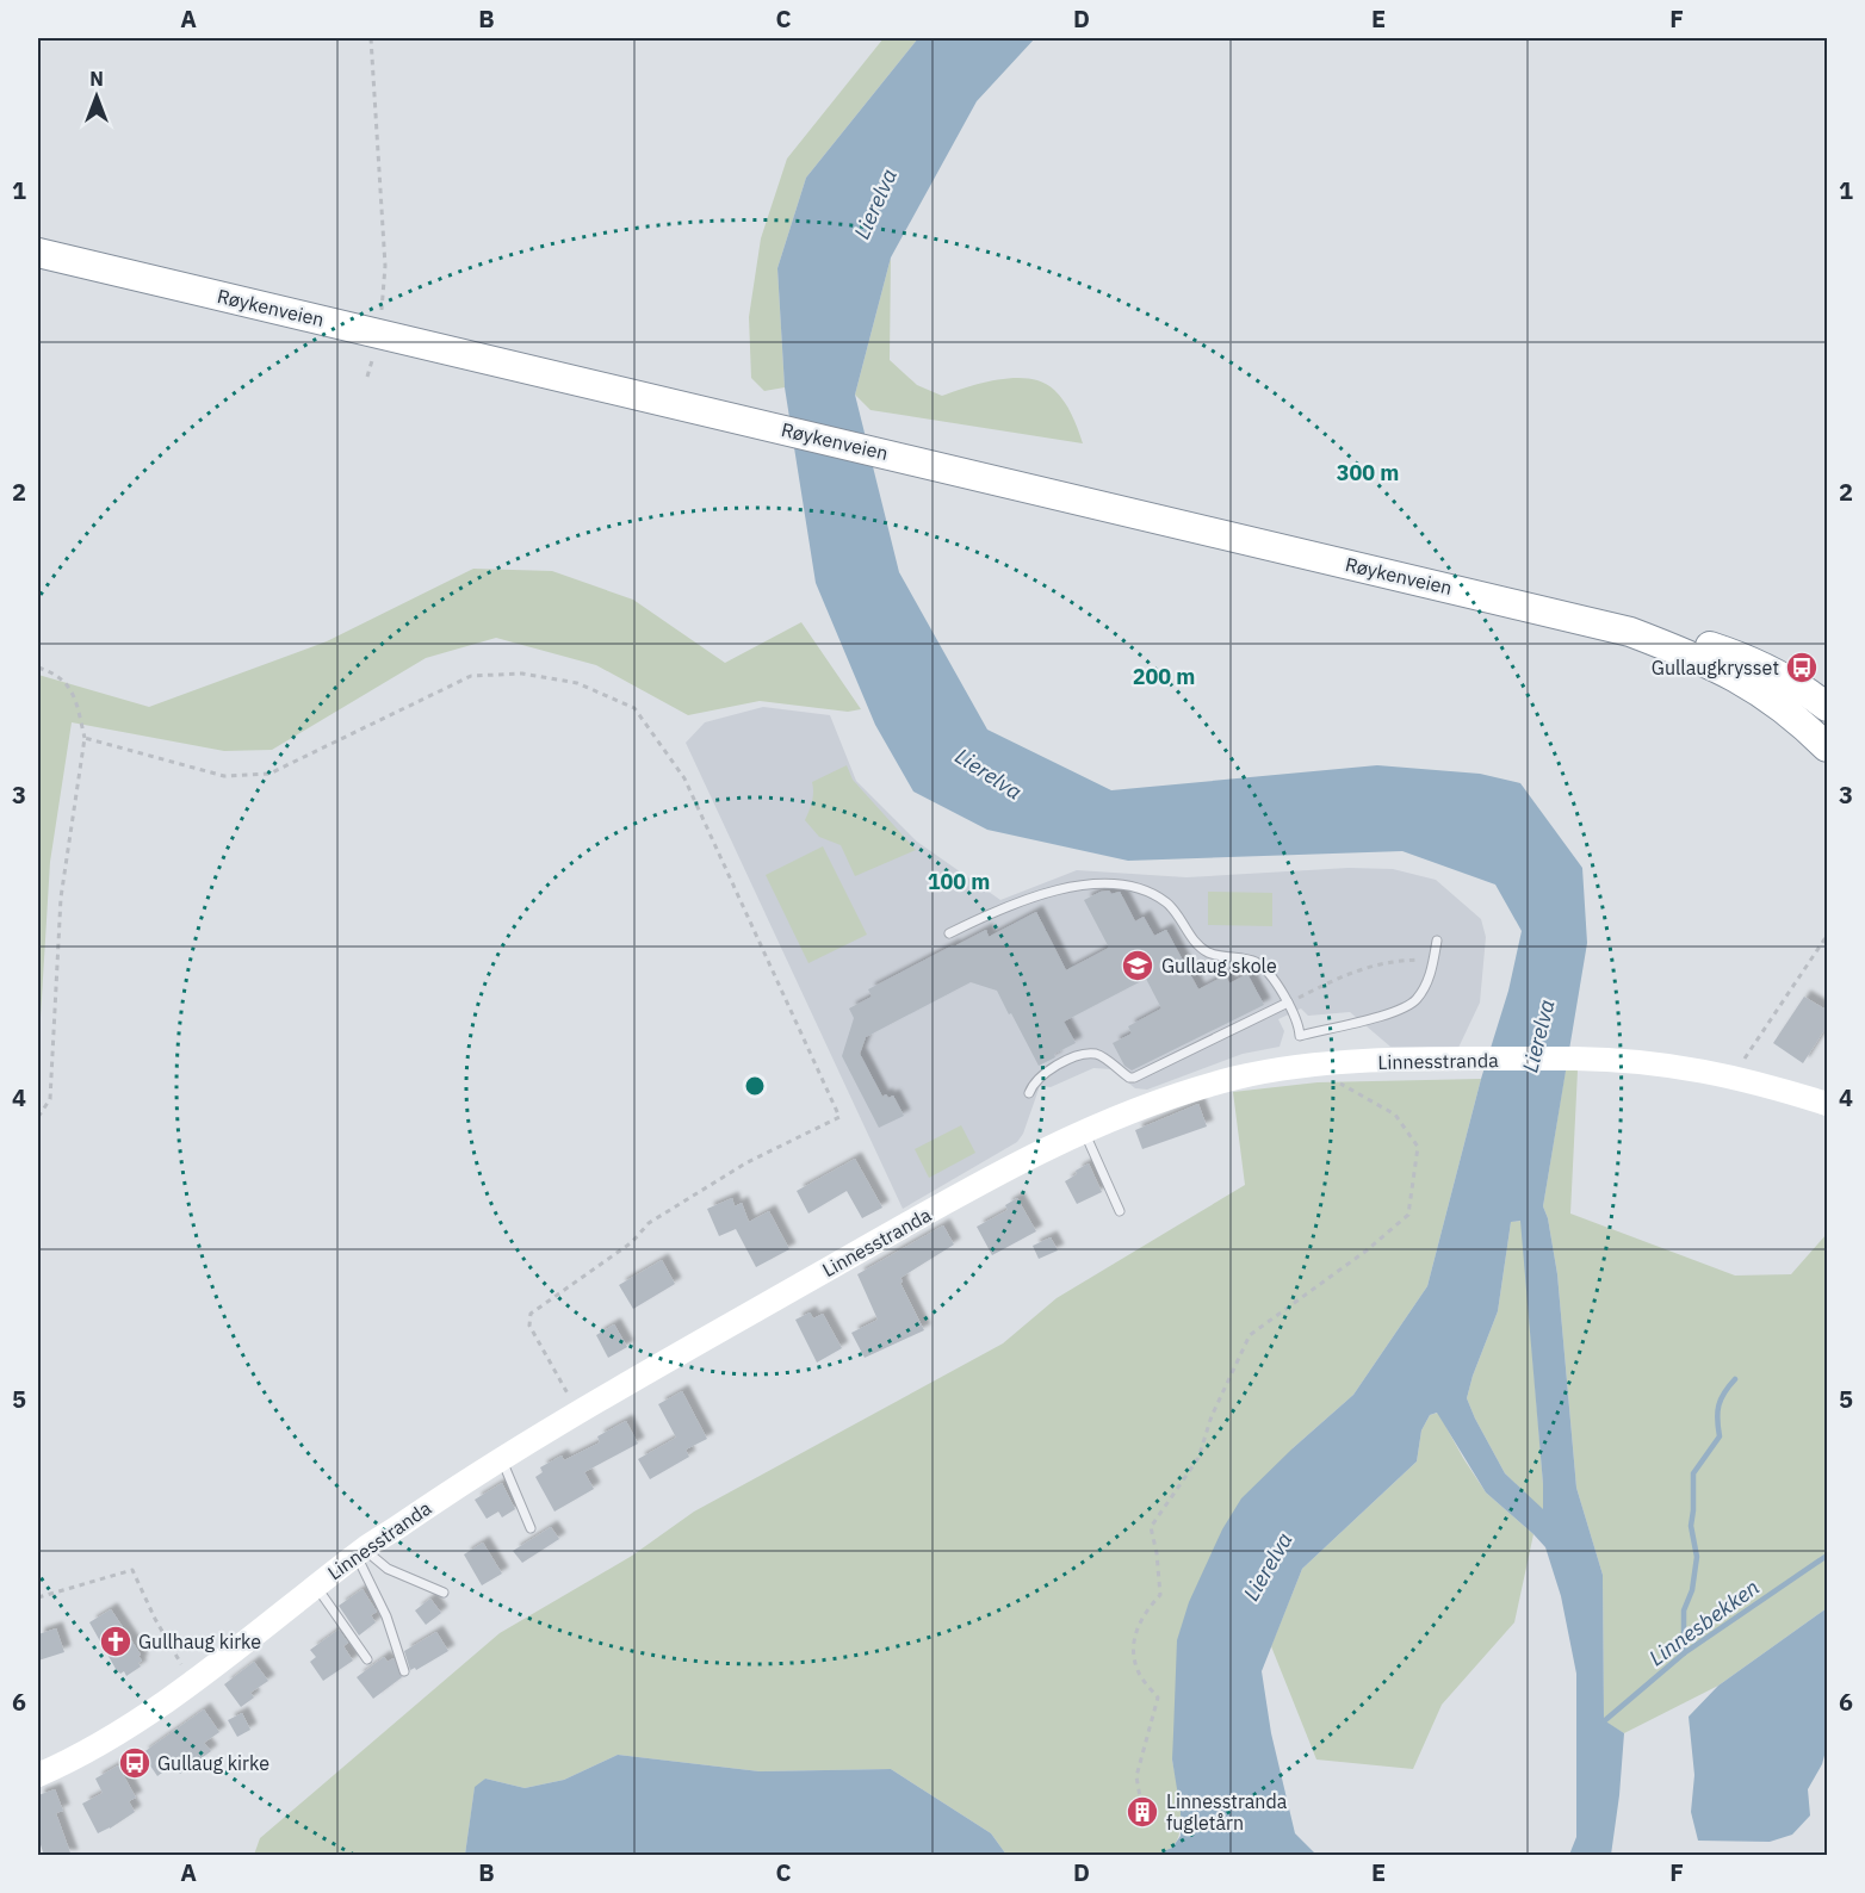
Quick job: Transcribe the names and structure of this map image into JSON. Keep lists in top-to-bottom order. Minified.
{"streets":{"highway":["Røykenveien"],"street":["Linnesstranda"]},"water":["Lierelva","Linnesbekken"],"places":{"bus stop":["Gullaugkrysset","Gullaug kirke"],"school or university":["Gullaug skole"],"church":["Gullhaug kirke"],"building":["Linnesstranda fugletårn"]},"north":"top","grid":{"columns":["A","B","C","D","E","F"],"rows":["1","2","3","4","5","6"]},"rings":["300 m","200 m","100 m"]}
